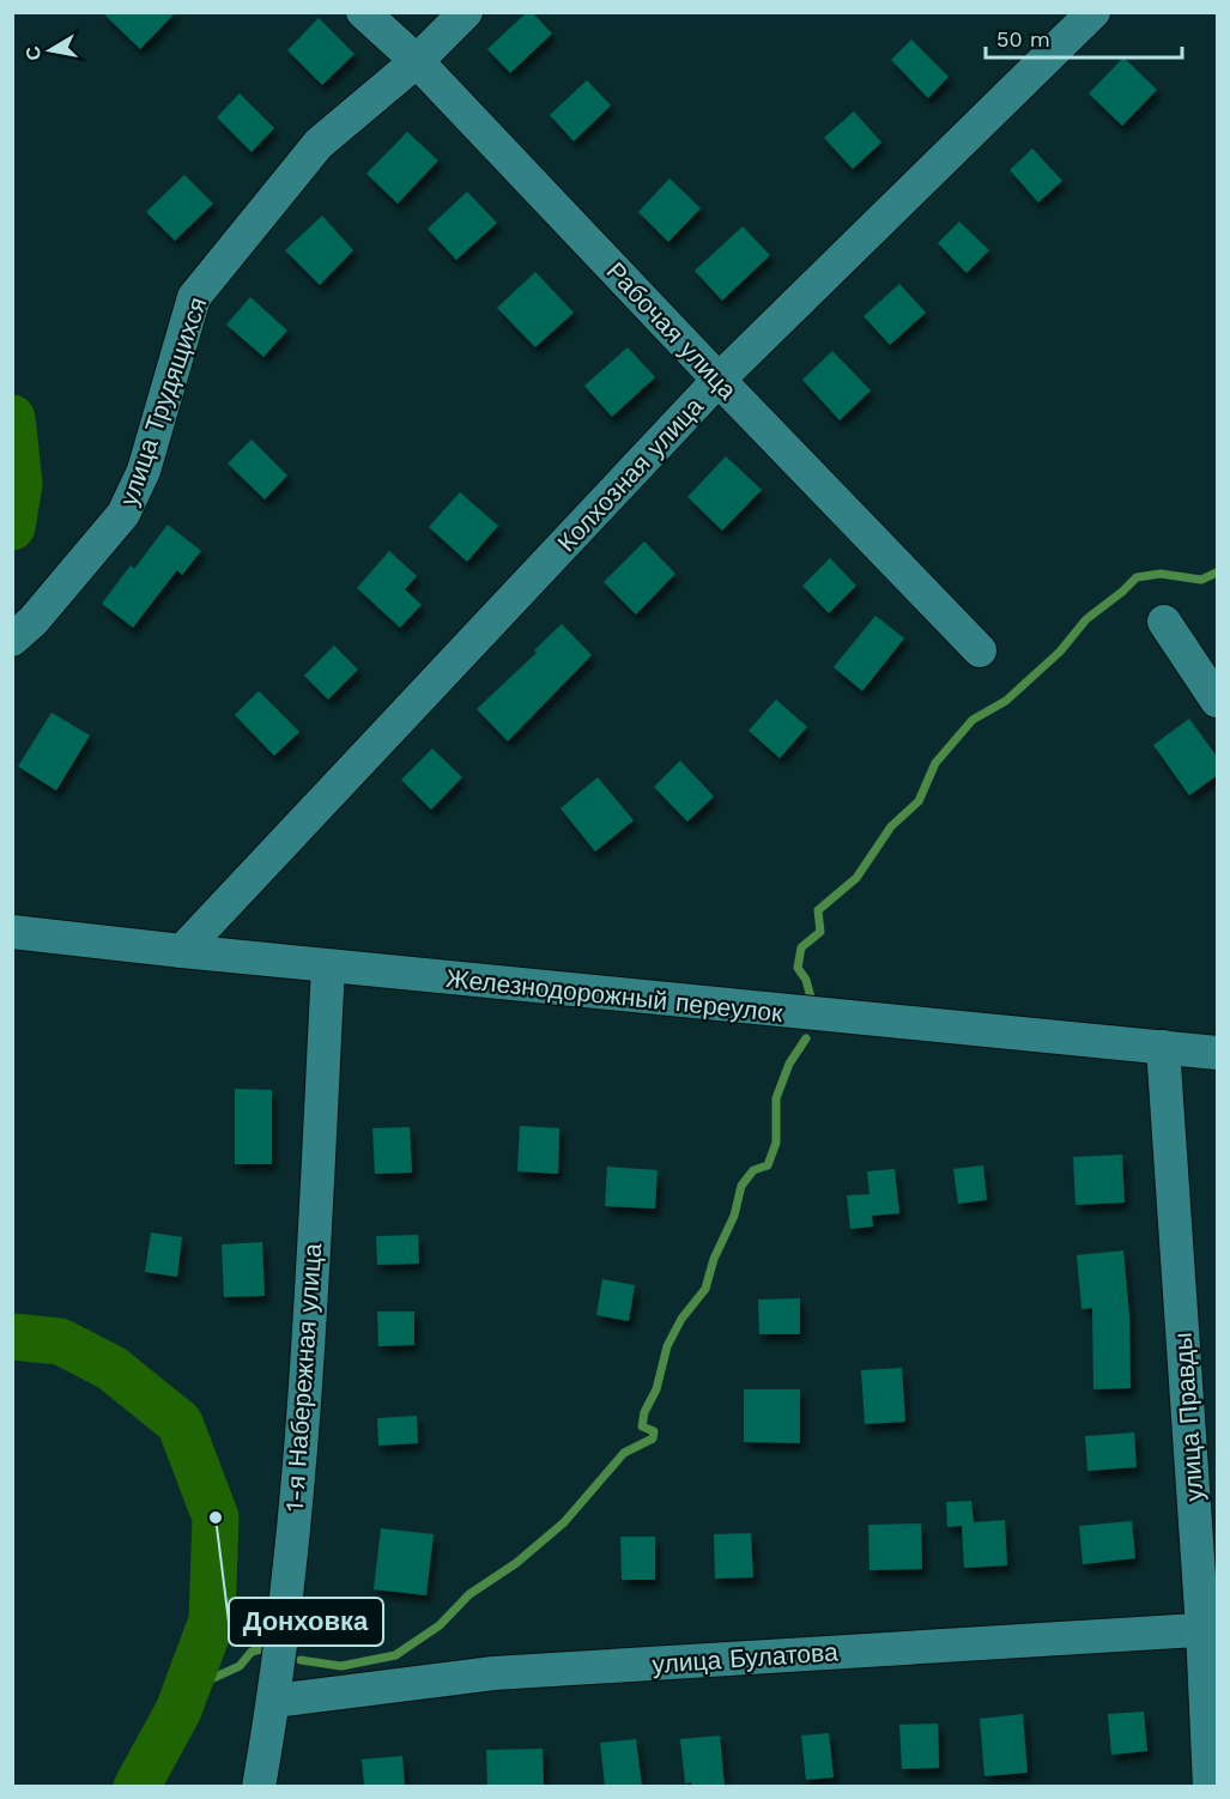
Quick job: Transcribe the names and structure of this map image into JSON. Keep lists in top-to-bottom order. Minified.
{"streets":{"street":["Рабочая улица","улица Трудящихся","Колхозная улица","Железнодорожный переулок","1-я Набережная улица","улица Правды","улица Булатова"]},"crossings":[["Рабочая улица","улица Трудящихся"],["Рабочая улица","Колхозная улица"],["Колхозная улица","Железнодорожный переулок"],["Железнодорожный переулок","1-я Набережная улица"],["Железнодорожный переулок","улица Правды"],["1-я Набережная улица","улица Булатова"],["улица Правды","улица Булатова"]],"places":["Донховка"],"scale_bar":"50 m","north":"left"}
